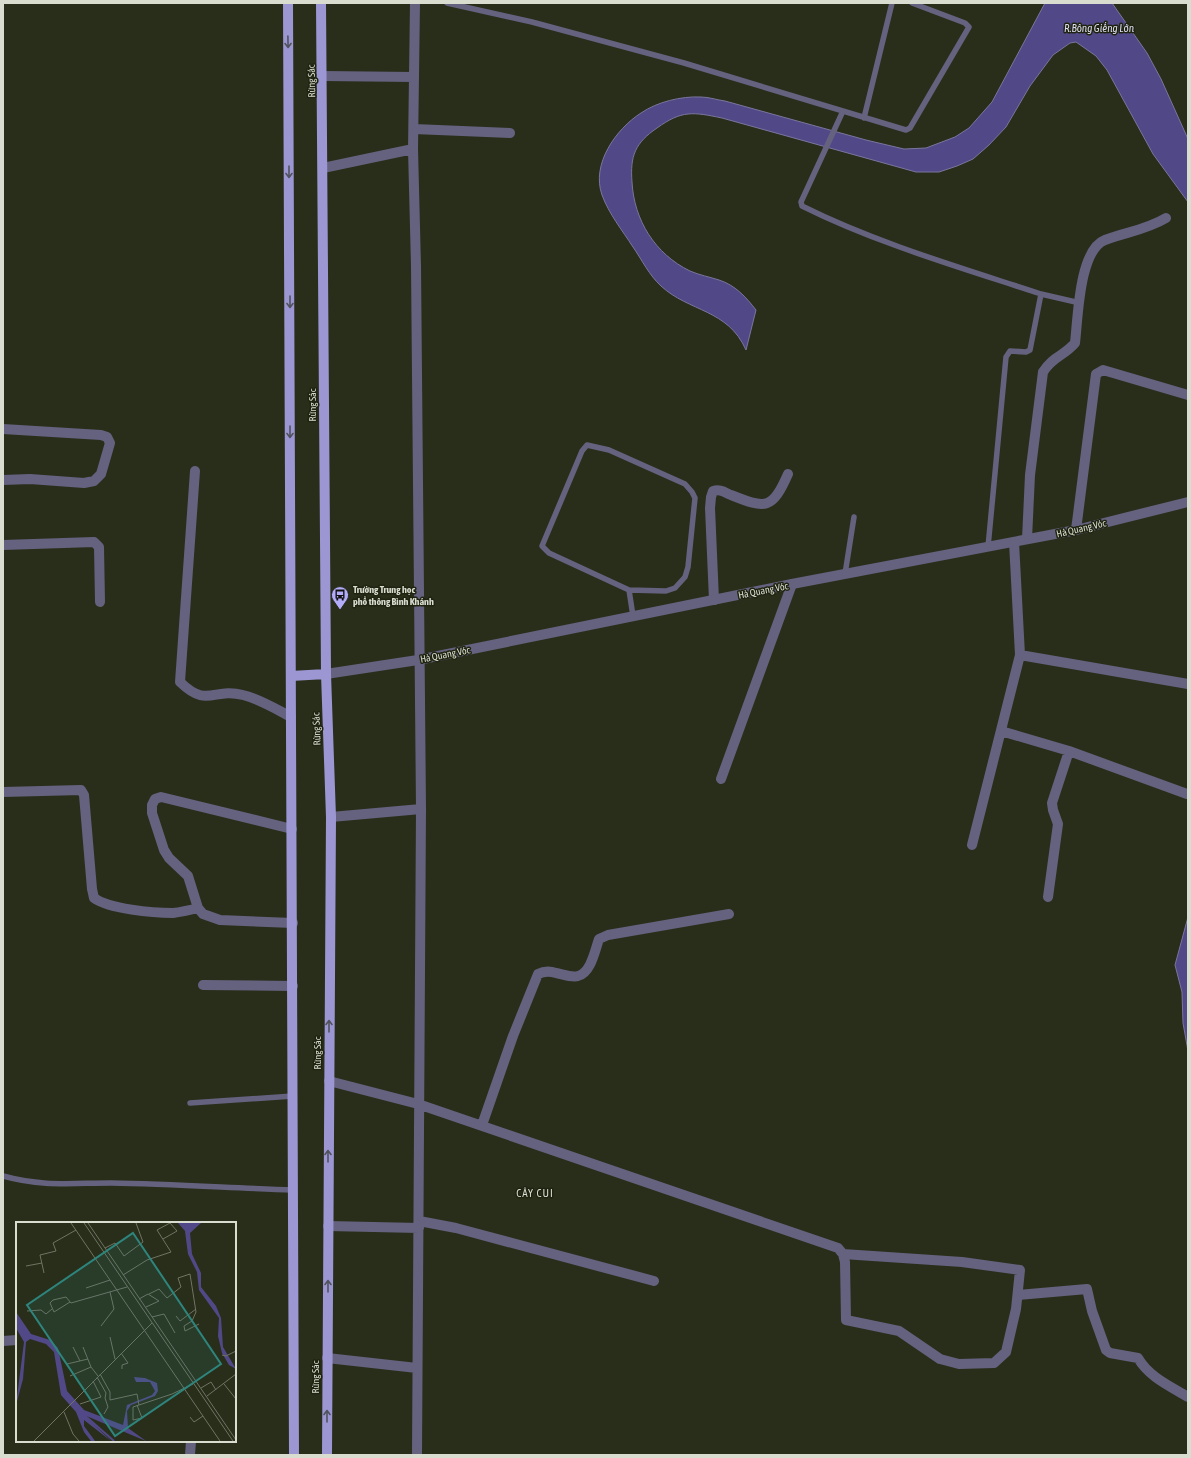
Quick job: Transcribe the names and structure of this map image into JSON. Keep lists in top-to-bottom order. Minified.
{"streets":{"main road":["Rừng Sác"],"street":["Hà Quang Vóc"]},"crossings":[["Rừng Sác","Hà Quang Vóc"]],"districts":["CÂY CUI"],"water":["R.Bông Giếng Lớn"],"places":{"bus stop":["Trường Trung học phổ thông Bình Khánh"]}}
